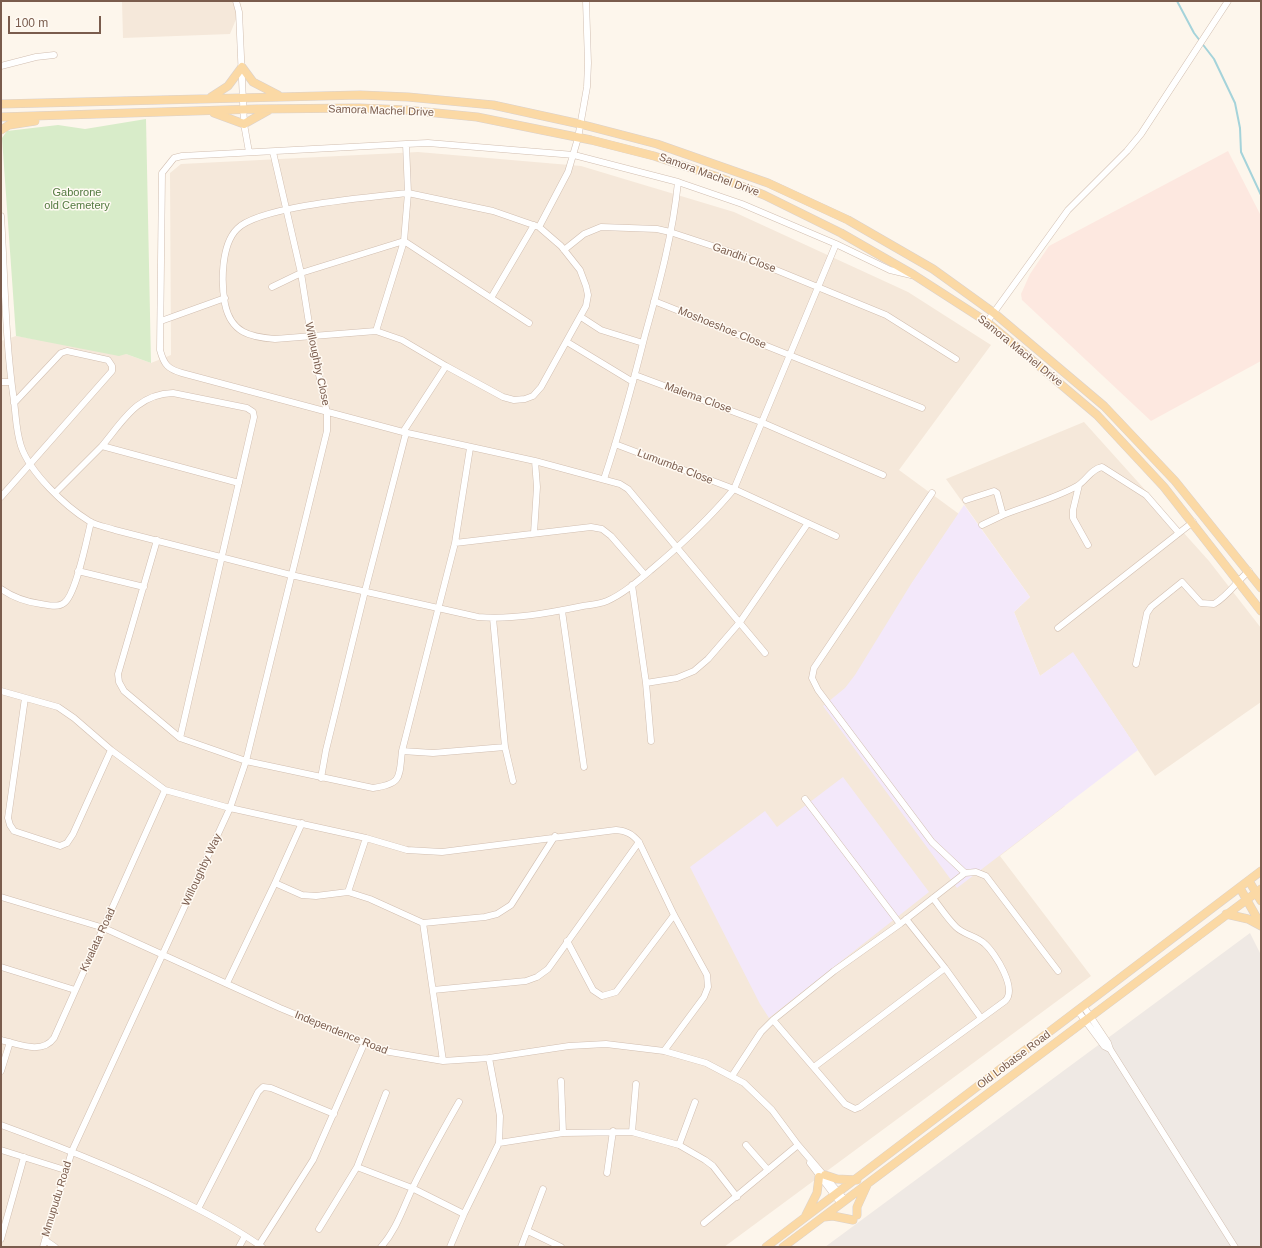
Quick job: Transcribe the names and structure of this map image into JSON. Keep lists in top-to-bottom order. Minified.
{"streets":{"main road":["Samora Machel Drive","Old Lobatse Road"],"street":["Gandhi Close","Moshoeshoe Close","Willoughby Close","Malema Close","Lumumba Close","Willoughby Way","Kwalata Road","Independence Road","Mmupudu Road"]},"crossings":[["Willoughby Close","Willoughby Way"],["Willoughby Way","Independence Road"],["Willoughby Way","Mmupudu Road"],["Kwalata Road","Independence Road"],["Independence Road","Old Lobatse Road"]],"parks":["Gaborone old Cemetery"],"scale_bar":"100 m"}
